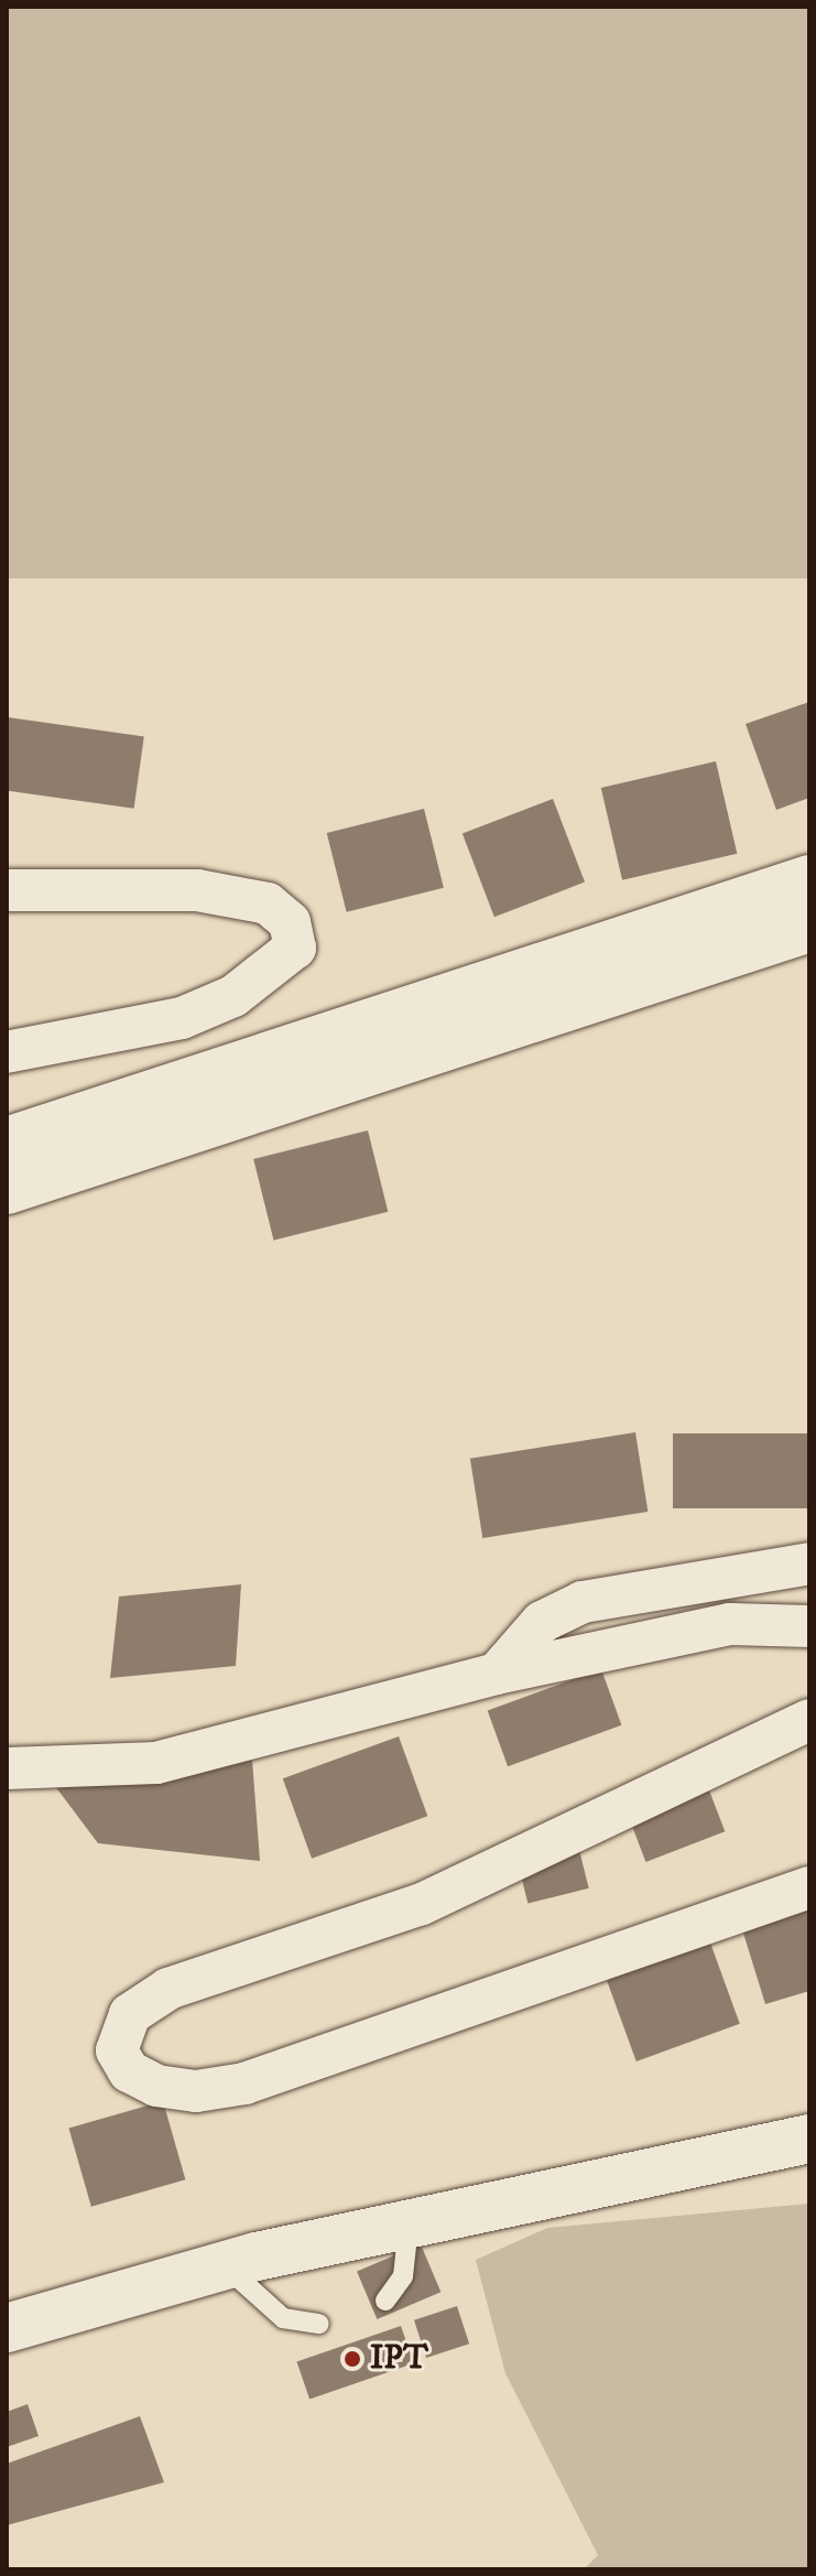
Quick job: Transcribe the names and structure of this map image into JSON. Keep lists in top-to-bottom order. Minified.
{"places":["IPT"]}
